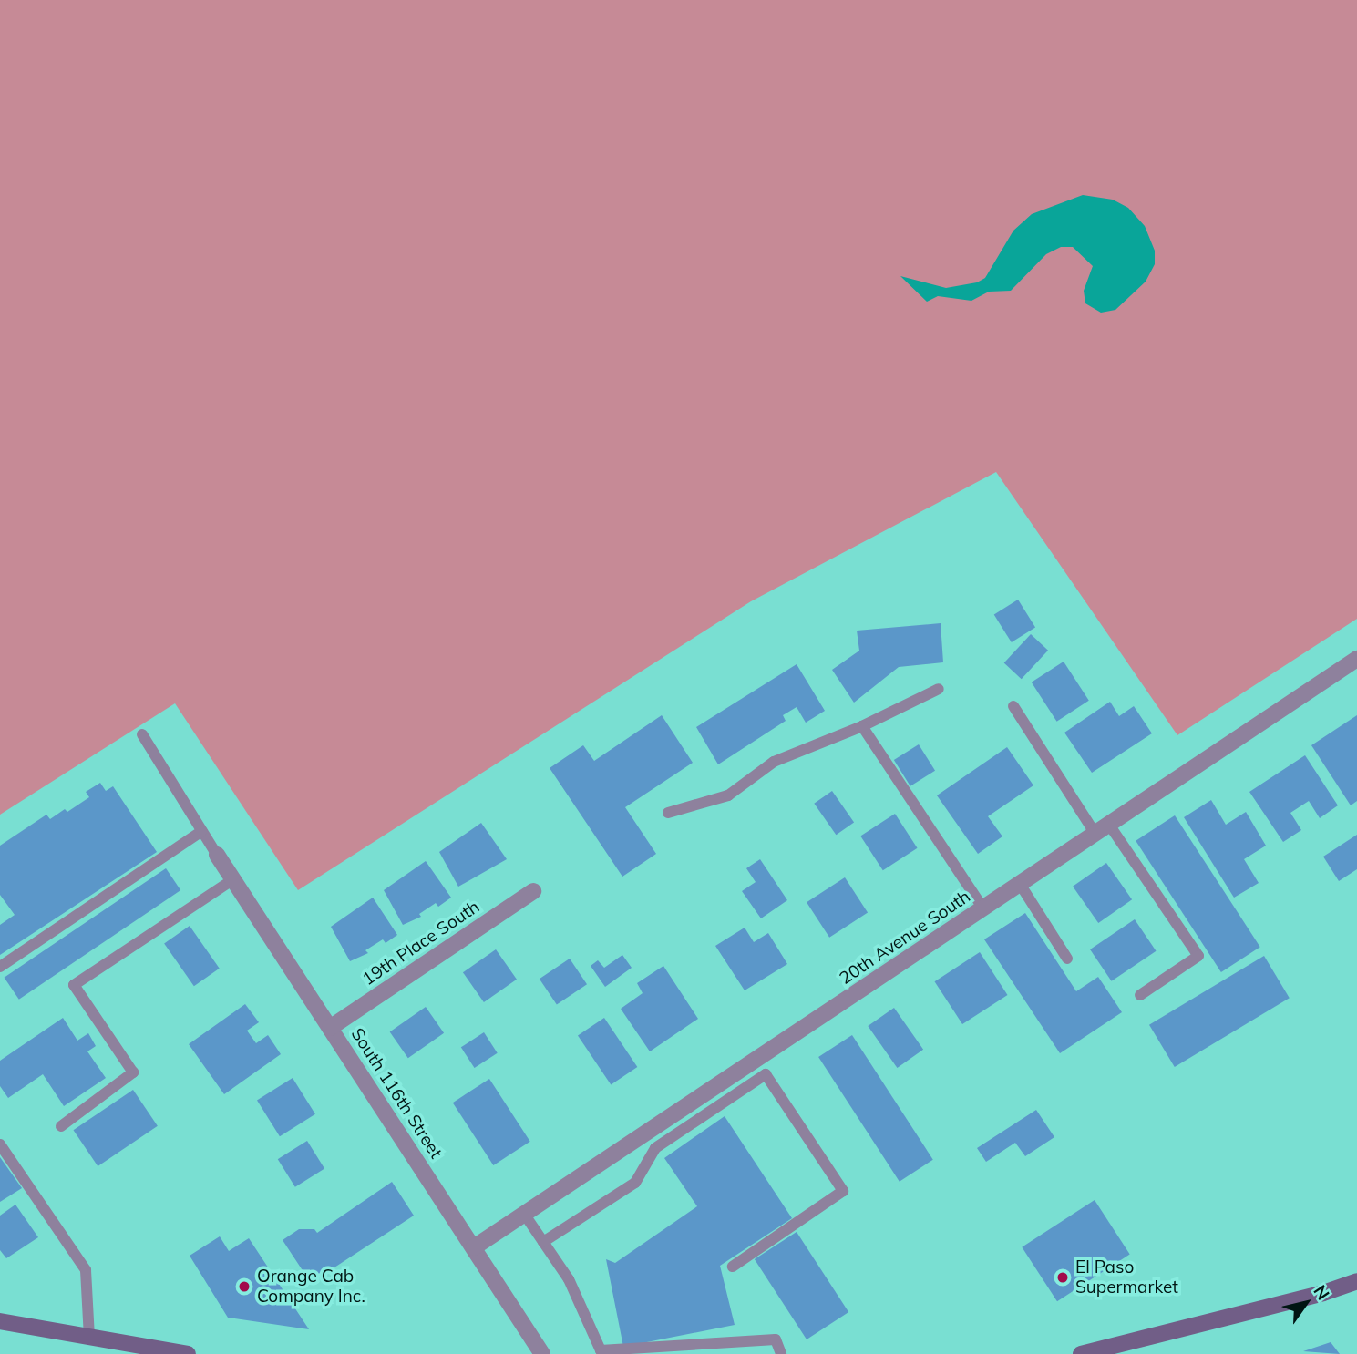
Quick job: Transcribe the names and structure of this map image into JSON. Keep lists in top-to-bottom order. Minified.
{"streets":{"street":["20th Avenue South","19th Place South","South 116th Street"]},"crossings":[["20th Avenue South","South 116th Street"],["19th Place South","South 116th Street"]],"places":["El Paso Supermarket","Orange Cab Company Inc."],"north":"top right"}
